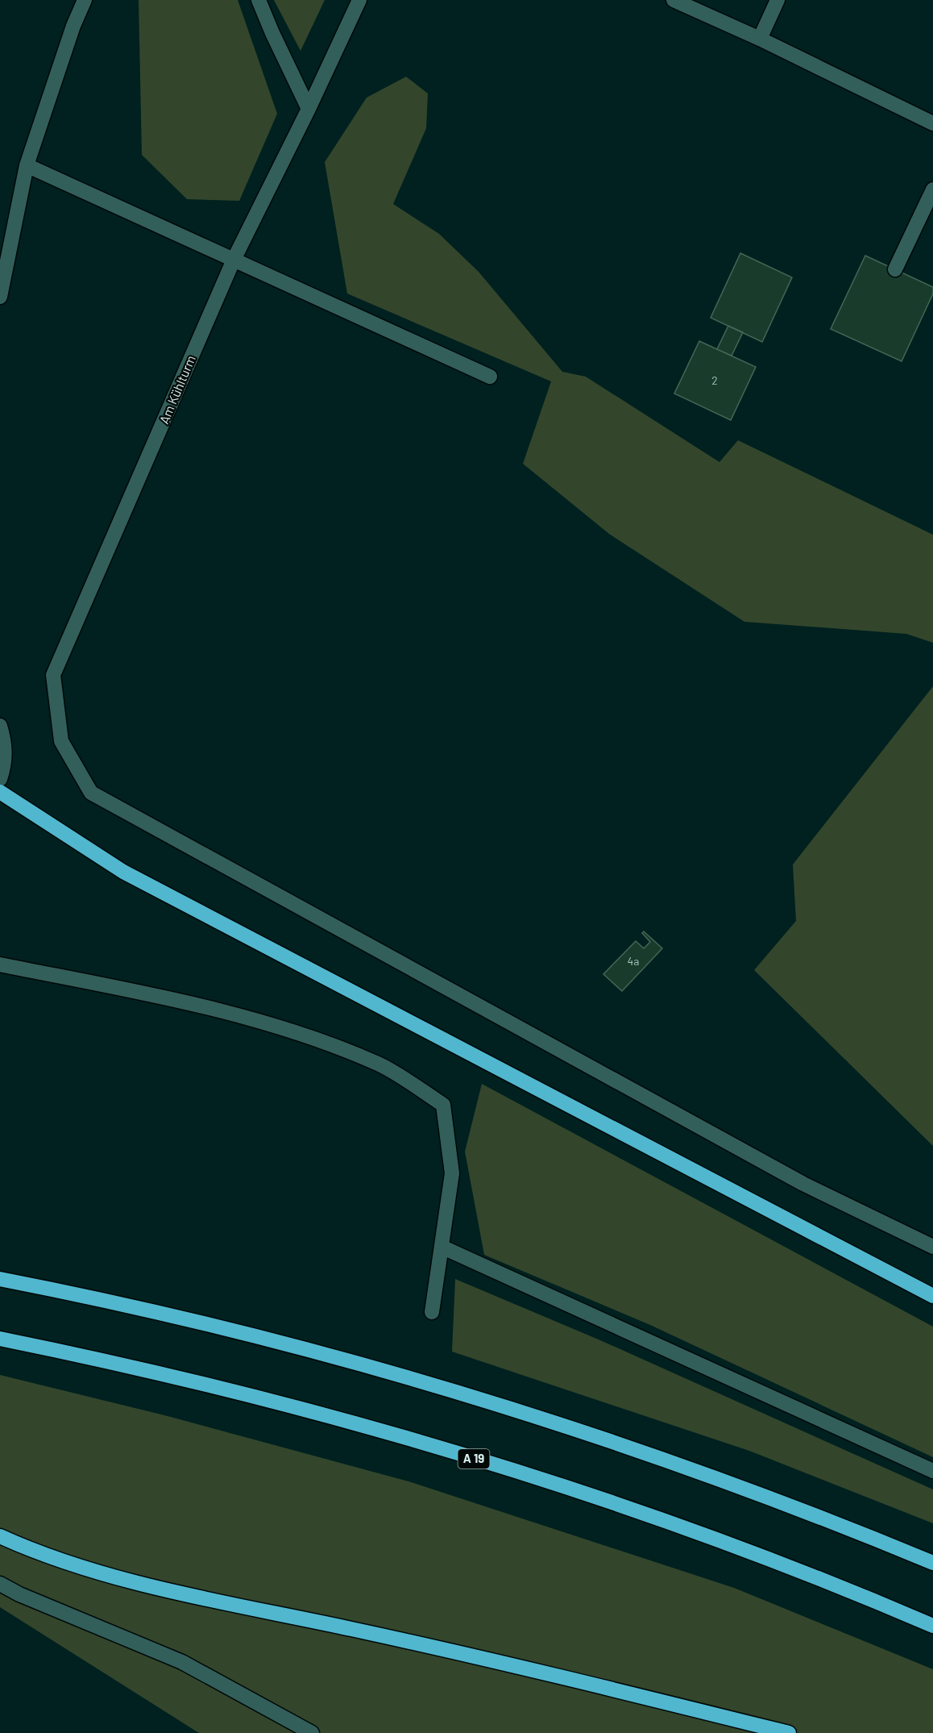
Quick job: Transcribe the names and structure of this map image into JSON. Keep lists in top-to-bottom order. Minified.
{"streets":{"highway":["A 19"],"street":["Am Kühlturm"]},"house_numbers":["2","4a"]}
